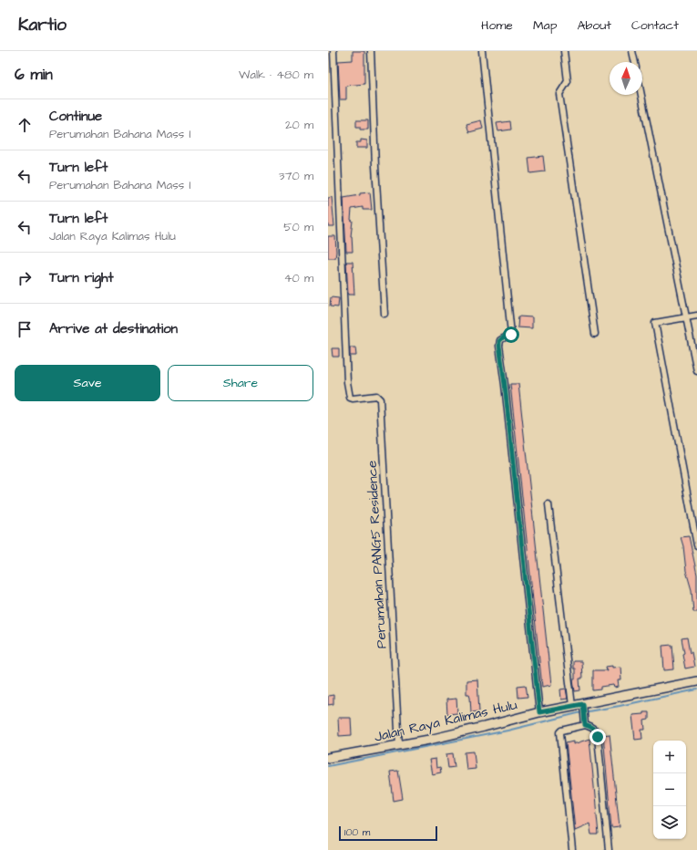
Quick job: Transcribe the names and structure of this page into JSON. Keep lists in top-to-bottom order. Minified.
{"streets":{"street":["Perumahan PANG5 Residence","Jalan Raya Kalimas Hulu"]},"crossings":[["Perumahan PANG5 Residence","Jalan Raya Kalimas Hulu"]],"scale_bar":"100 m","north":"top","page":{"header":"Kartio","nav":["Home","Map","About","Contact"],"heading":["6 min","Walk · 480 m"],"list":[["Continue","Perumahan Bahana Mass I","20 m"],["Turn left","Perumahan Bahana Mass I","370 m"],["Turn left","Jalan Raya Kalimas Hulu","50 m"],["Turn right","40 m"],"Arrive at destination"],"buttons":["Save","Share"],"map_buttons":["+","−"],"scale":"100 m"}}
